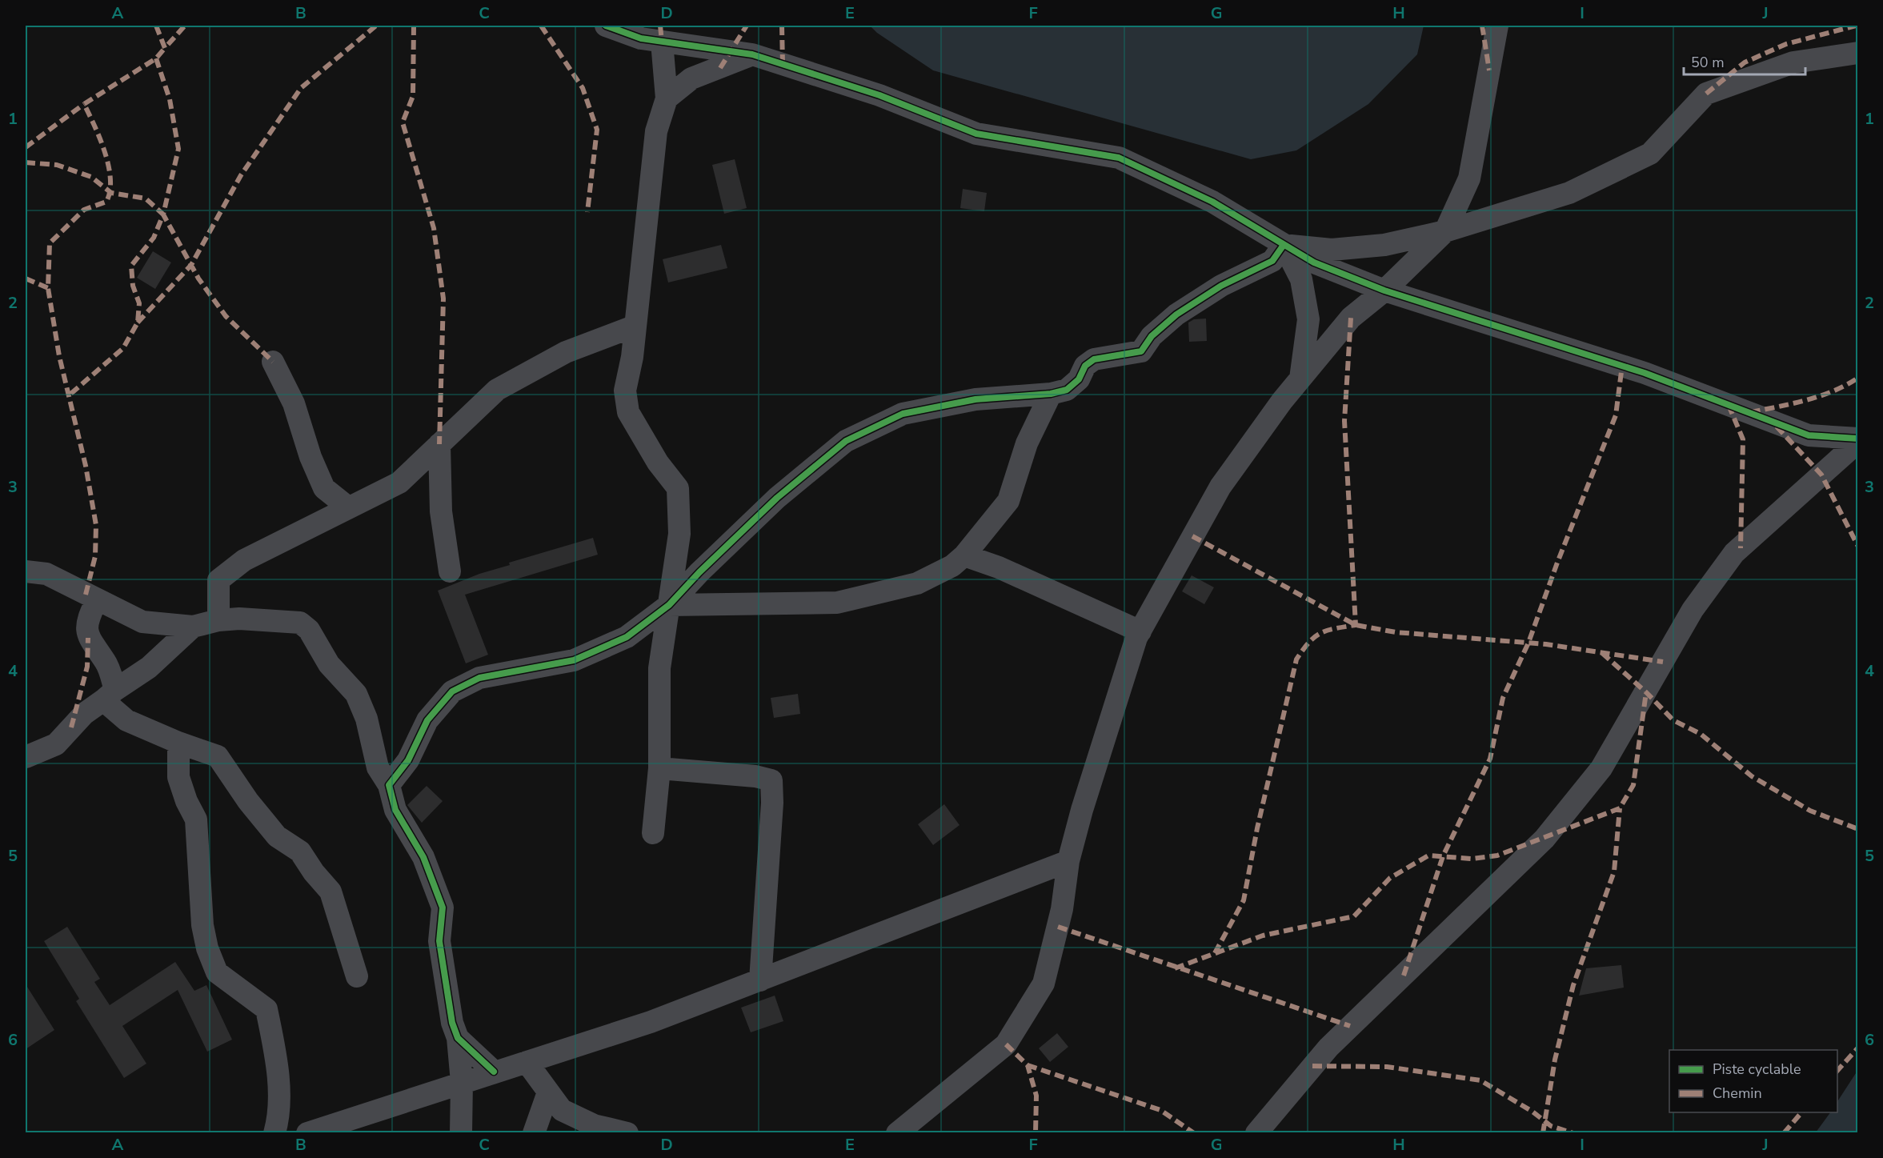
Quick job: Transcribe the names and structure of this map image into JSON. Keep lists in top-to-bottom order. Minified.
{"legend":["Piste cyclable","Chemin"],"scale_bar":"50 m","grid":{"columns":["A","B","C","D","E","F","G","H","I","J"],"rows":["1","2","3","4","5","6"]}}
